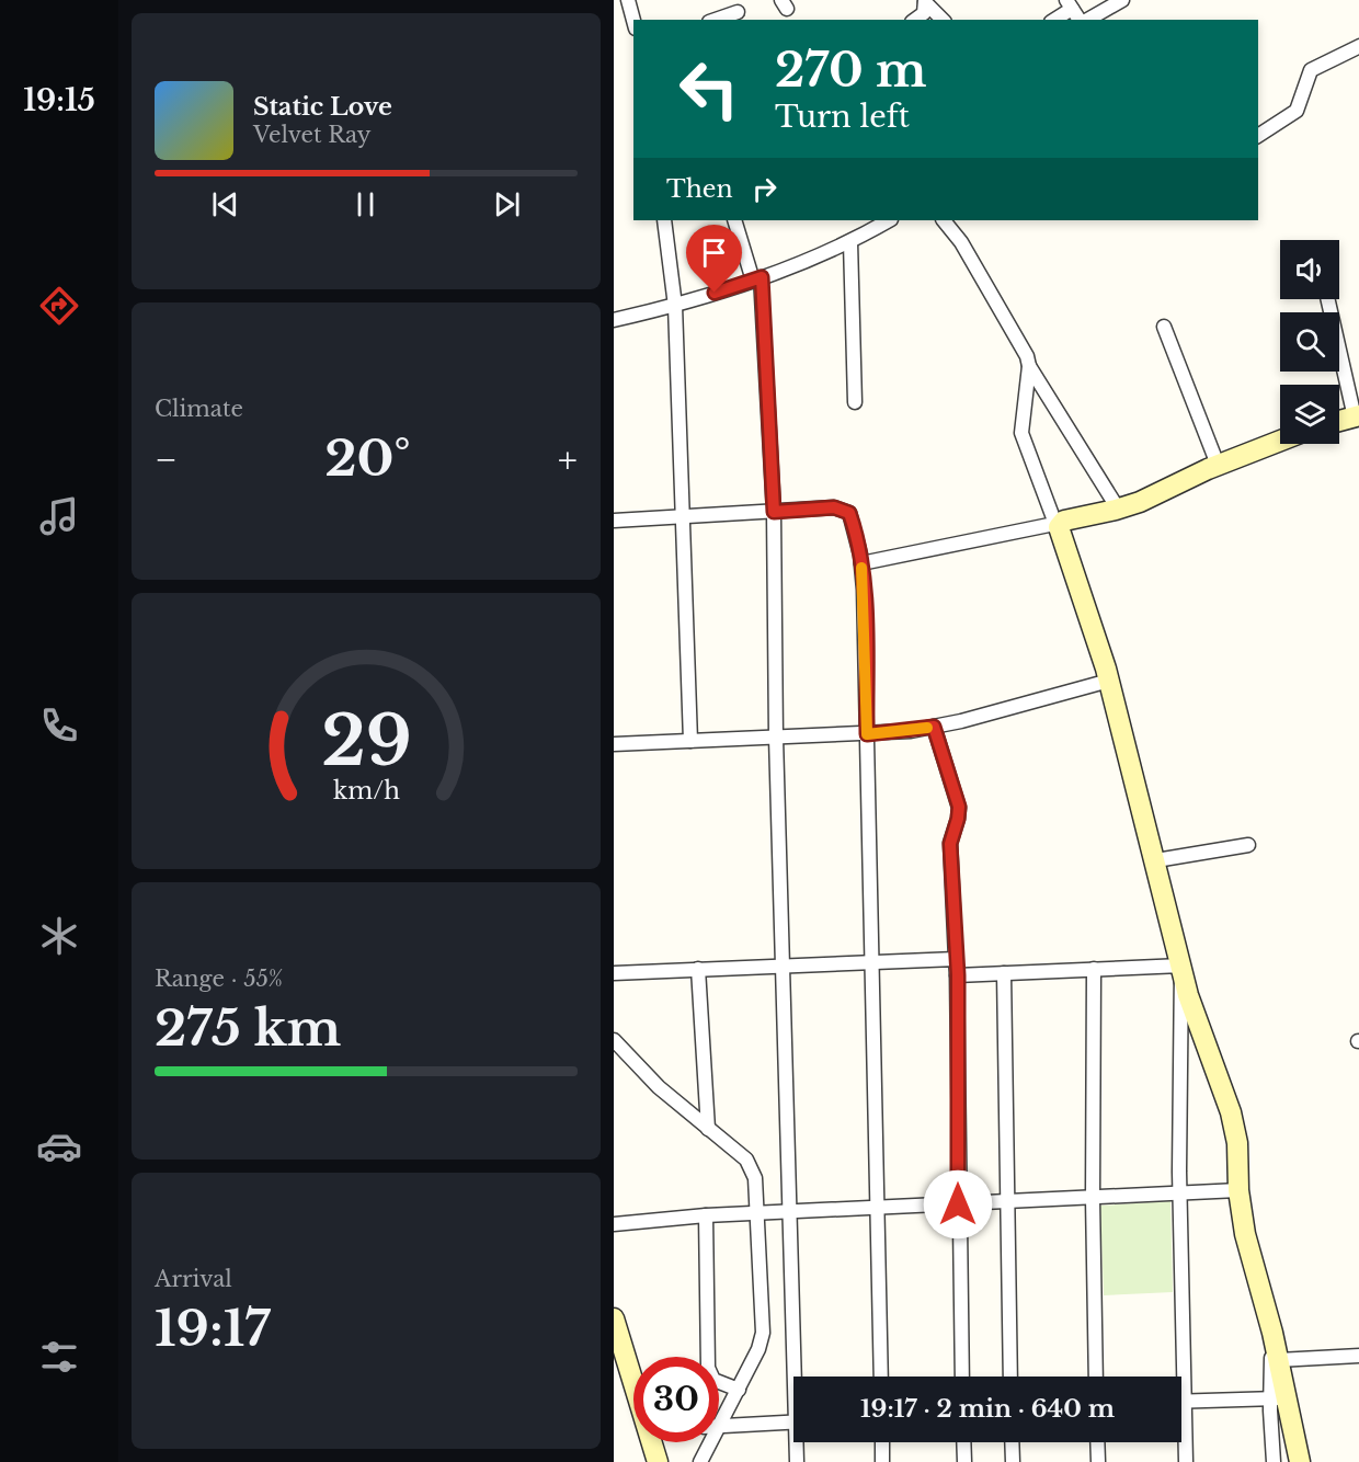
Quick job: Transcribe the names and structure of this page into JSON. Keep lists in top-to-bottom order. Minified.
{"page":{"tabs":"19:15","turn":["270 m","Turn left"],"song":["Static Love","Velvet Ray"],"then":"Then","tile":["Climate",["Range · 55%","275 km"],["Arrival","19:17"]],"heat":["−","20°","+"],"limit":"30","trip":"19:17 · 2 min · 640 m","gauge":["29","km/h"]}}
